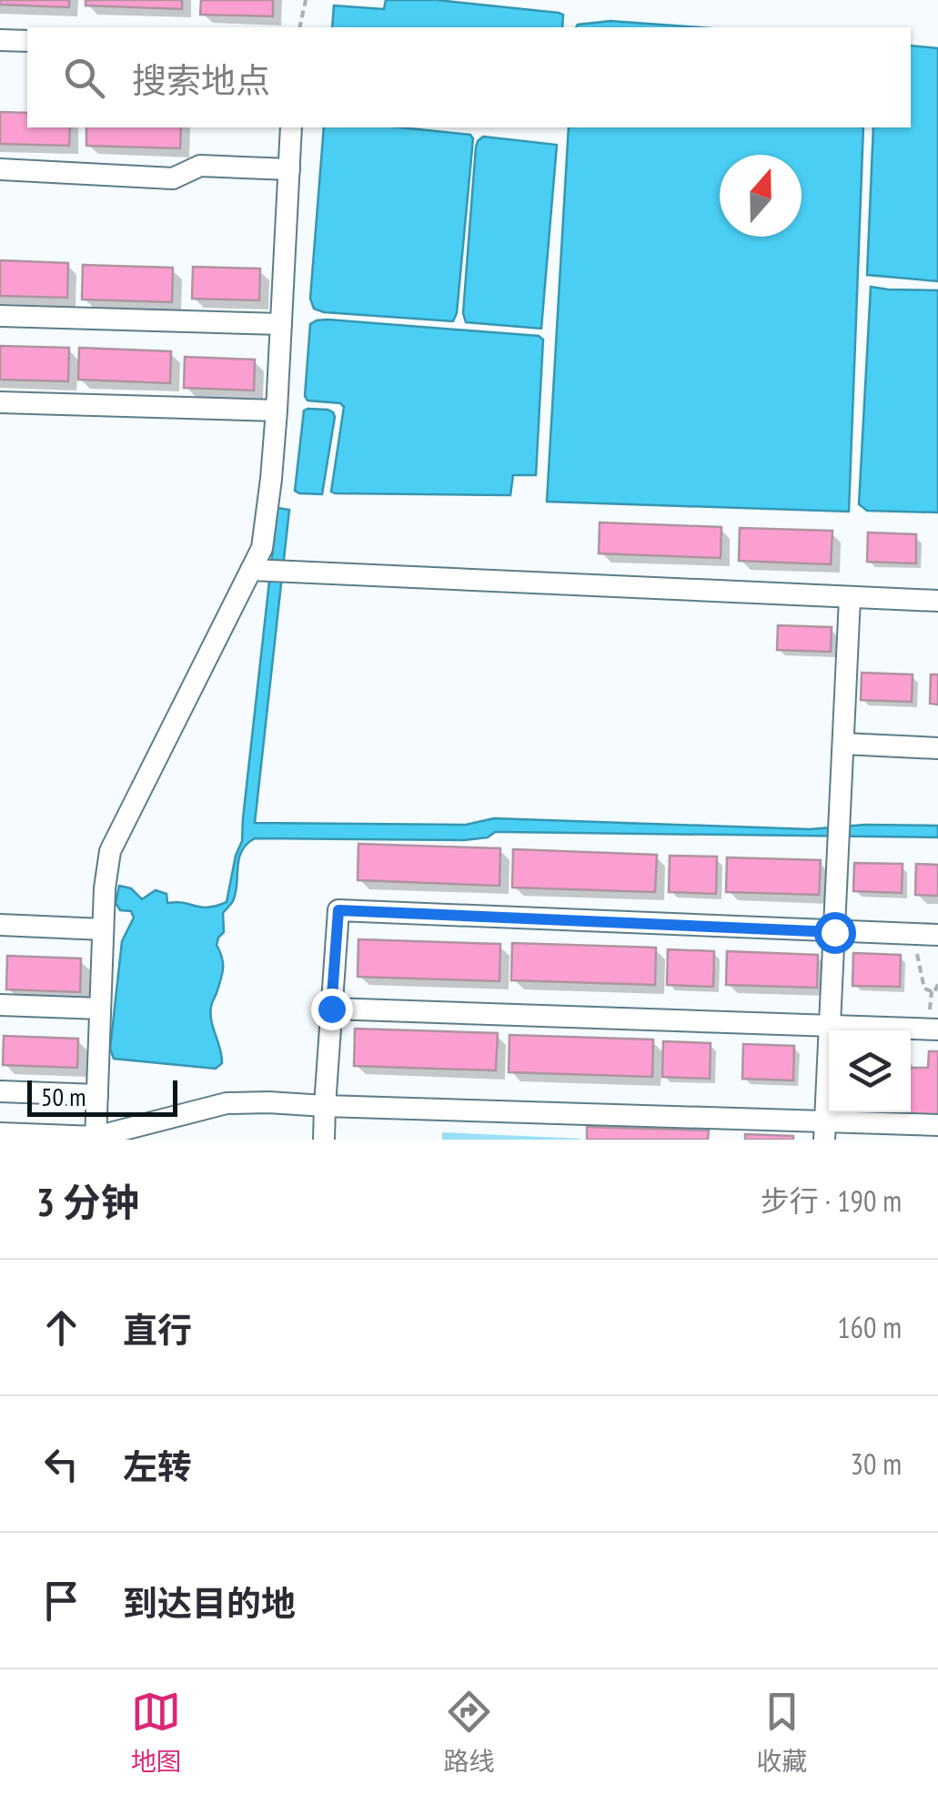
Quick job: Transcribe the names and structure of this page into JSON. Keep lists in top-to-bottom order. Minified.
{"scale_bar":"50 m","north":"top","page":{"search":"搜索地点","scale":"50 m","heading":["3 分钟","步行 · 190 m"],"list":[["直行","160 m"],["左转","30 m"],"到达目的地"],"nav":["地图","路线","收藏"]}}
